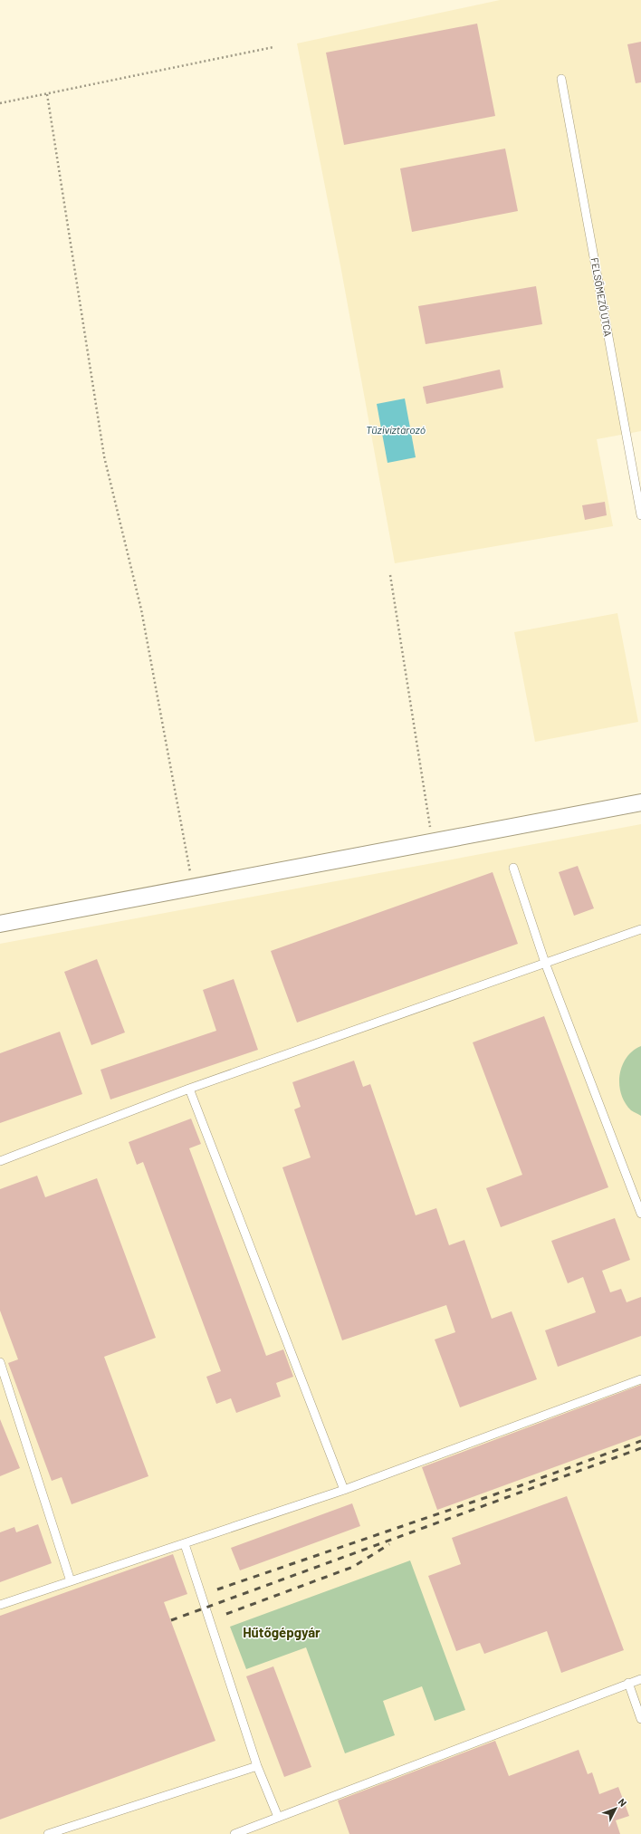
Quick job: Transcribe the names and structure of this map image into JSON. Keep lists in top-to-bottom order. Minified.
{"streets":{"lane":["FELSŐMEZŐ UTCA"]},"districts":["Hűtőgépgyár"],"water":["Tüzivíztározó"],"north":"top right"}
